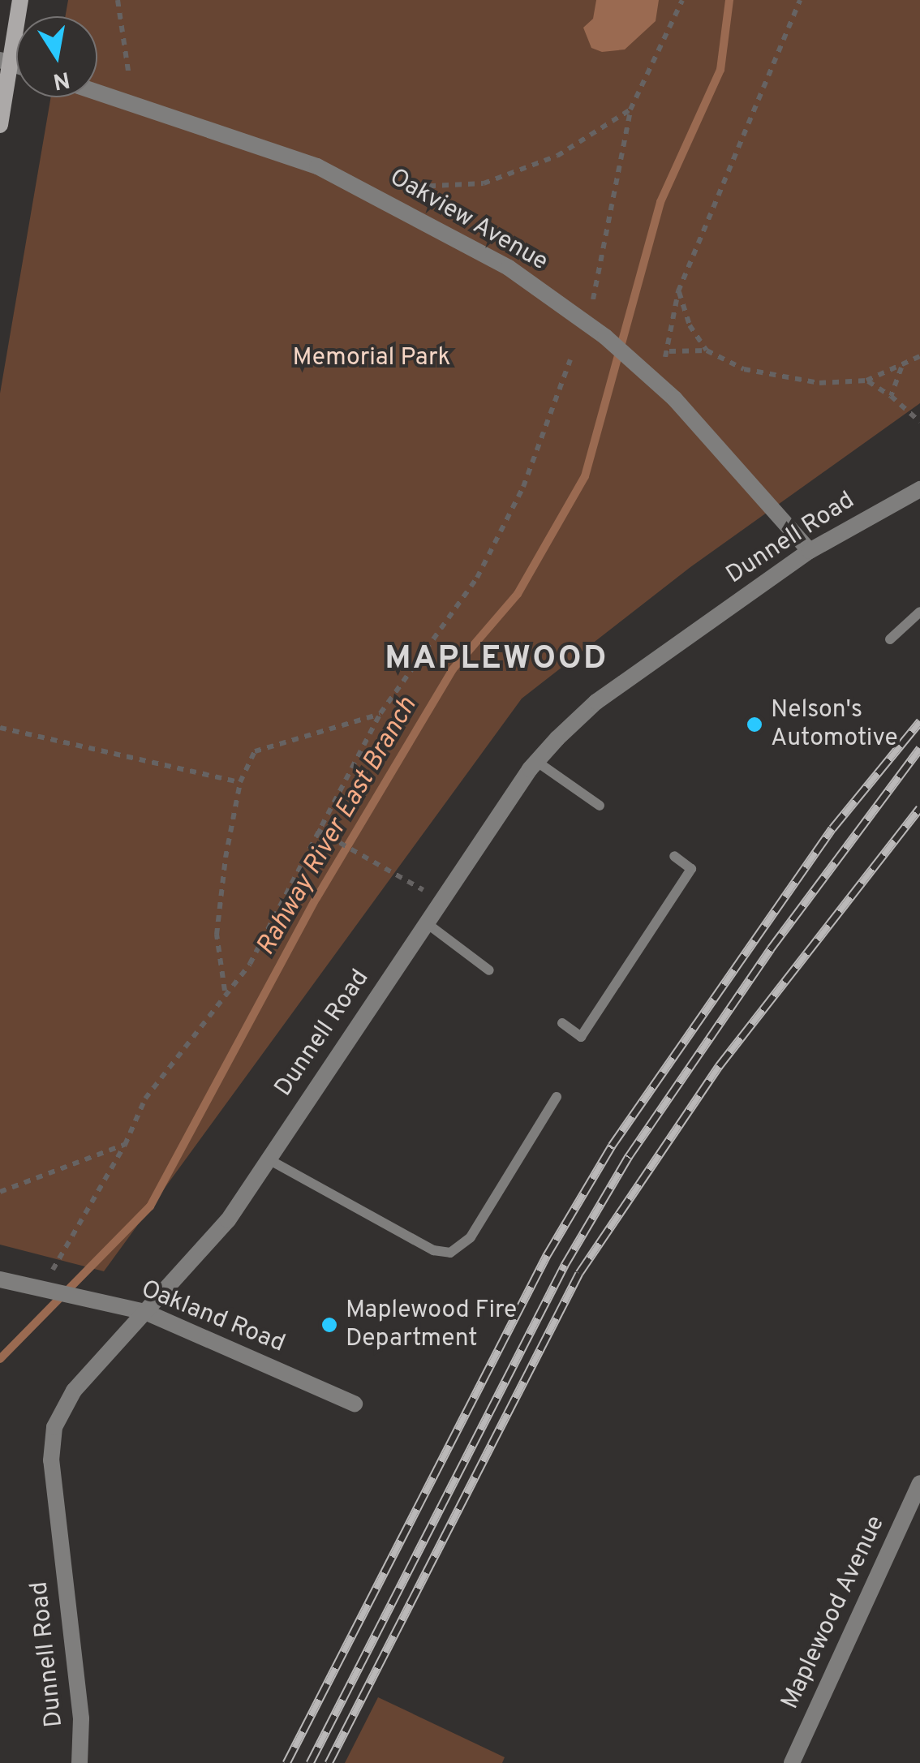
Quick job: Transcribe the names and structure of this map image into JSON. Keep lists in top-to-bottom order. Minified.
{"streets":{"street":["Oakview Avenue","Dunnell Road","Oakland Road","Maplewood Avenue"]},"crossings":[["Oakview Avenue","Dunnell Road"],["Dunnell Road","Oakland Road"]],"districts":["MAPLEWOOD"],"water":["Rahway River East Branch"],"parks":["Memorial Park"],"places":["Nelson's Automotive","Maplewood Fire Department"],"north":"bottom"}
